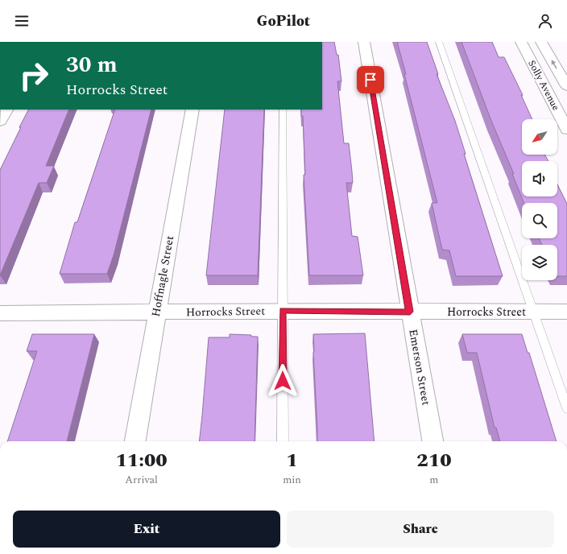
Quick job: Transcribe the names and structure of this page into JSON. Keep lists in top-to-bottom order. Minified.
{"streets":{"street":["Solly Avenue","Hoffnagle Street","Horrocks Street","Emerson Street"]},"crossings":[["Hoffnagle Street","Horrocks Street"],["Horrocks Street","Emerson Street"]],"north":"bottom left","page":{"header":"GoPilot","turn":["30 m","Horrocks Street"],"eta":["11:00","Arrival","1","min","210","m"],"buttons":["Exit","Share"]}}
